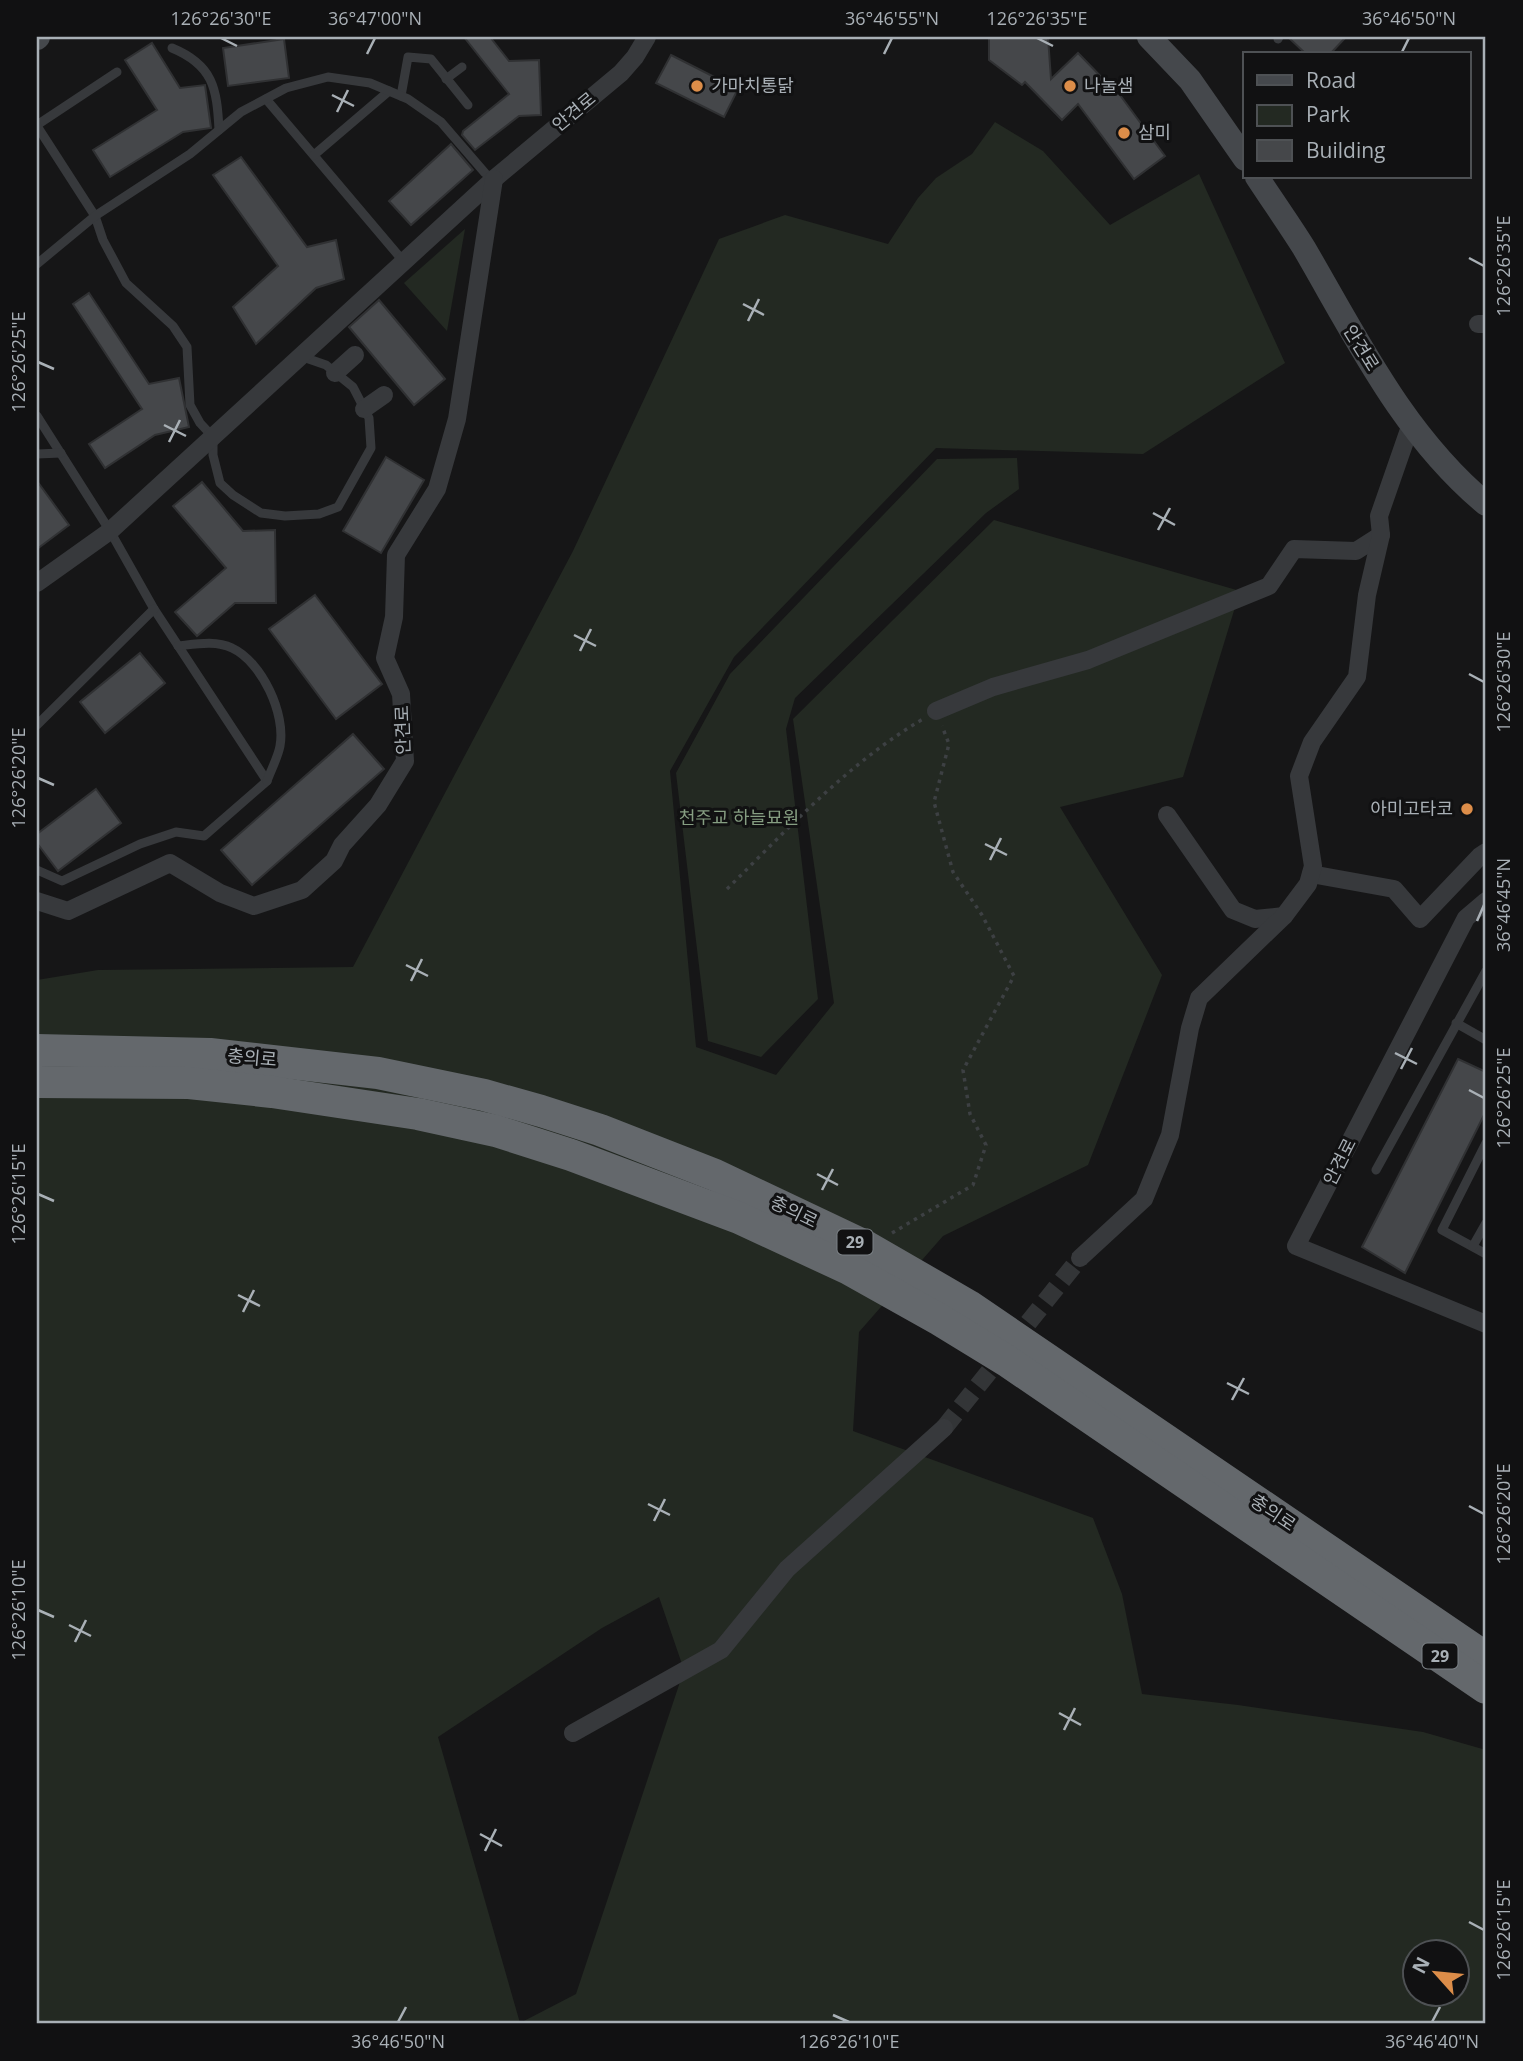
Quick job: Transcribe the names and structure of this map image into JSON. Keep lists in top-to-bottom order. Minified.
{"streets":{"highway":["충의로","29"],"main road":["안견로"]},"parks":["천주교 하늘묘원"],"places":["가마치통닭","나눌샘","삼미","아미고타코"],"legend":["Road","Park","Building"],"north":"top left","coordinates":["126°26'30\"E","36°47'00\"N","36°46'55\"N","126°26'35\"E","36°46'50\"N","126°26'25\"E","126°26'20\"E","36°46'45\"N","126°26'15\"E","126°26'10\"E","36°46'40\"N"]}
